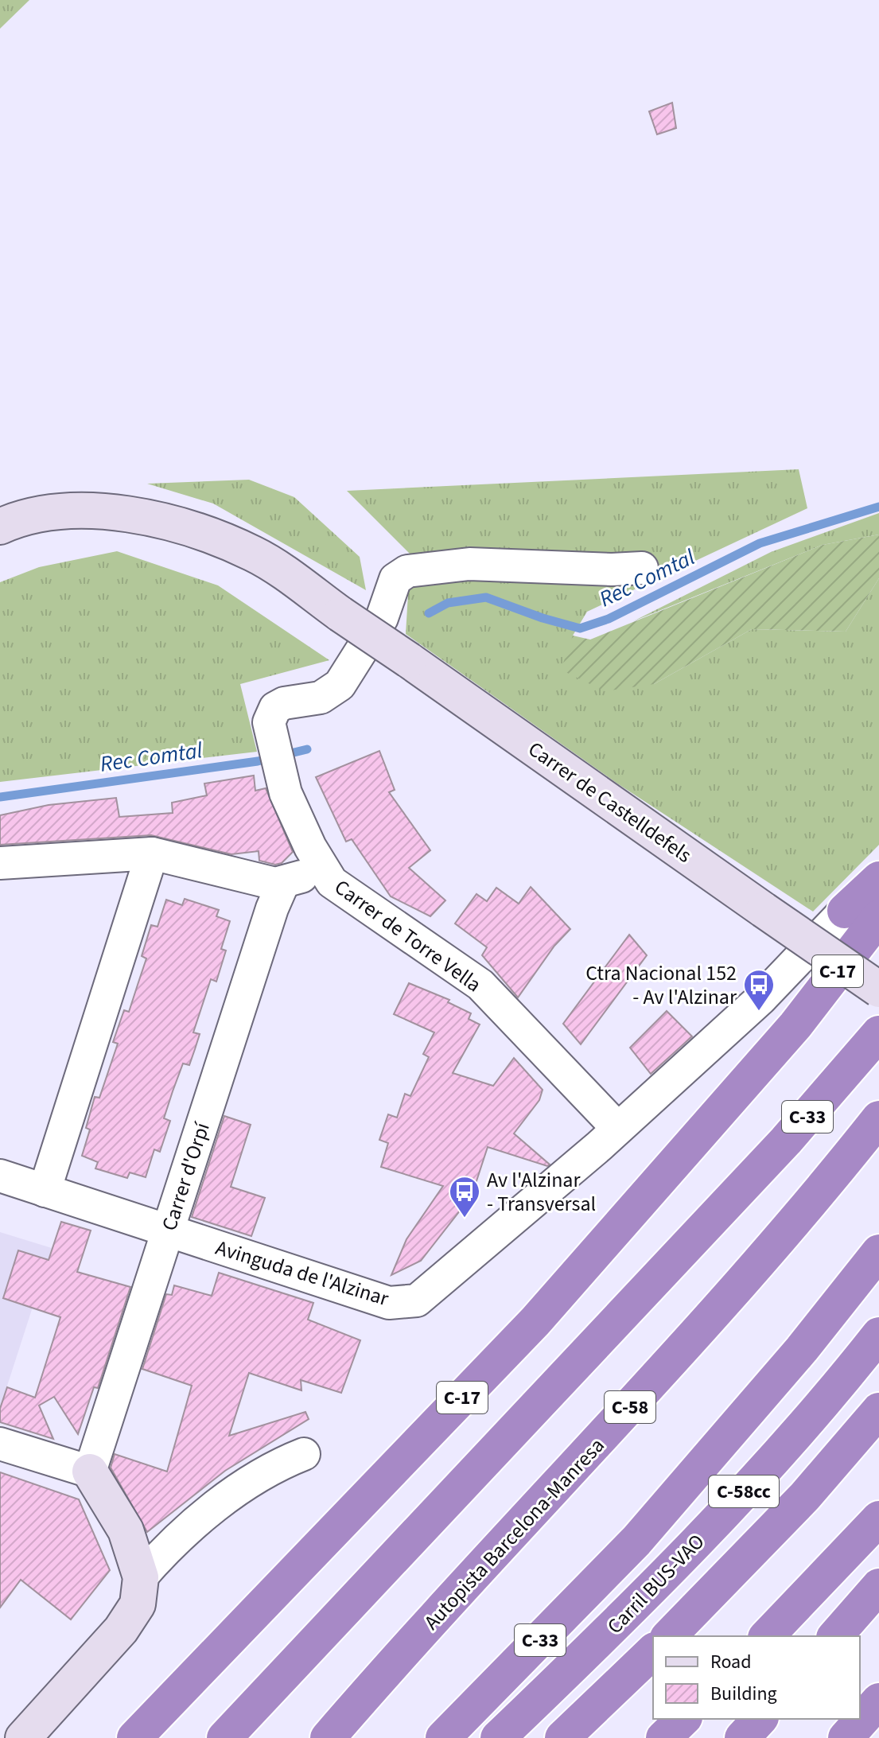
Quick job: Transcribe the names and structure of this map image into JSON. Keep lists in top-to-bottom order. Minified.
{"streets":{"highway":["C-17","C-33","C-58","C-58cc","Autopista Barcelona-Manresa","Carril BUS-VAO"],"street":["Carrer de Castelldefels","Carrer de Torre Vella","Carrer d'Orpí","Avinguda de l'Alzinar"]},"crossings":[["Carrer de Torre Vella","Carrer d'Orpí"],["Carrer de Torre Vella","Avinguda de l'Alzinar"],["Carrer d'Orpí","Avinguda de l'Alzinar"]],"water":["Rec Comtal"],"places":{"bus stop":["Ctra Nacional 152 - Av l'Alzinar","Av l'Alzinar - Transversal"]},"legend":["Road","Building"]}
